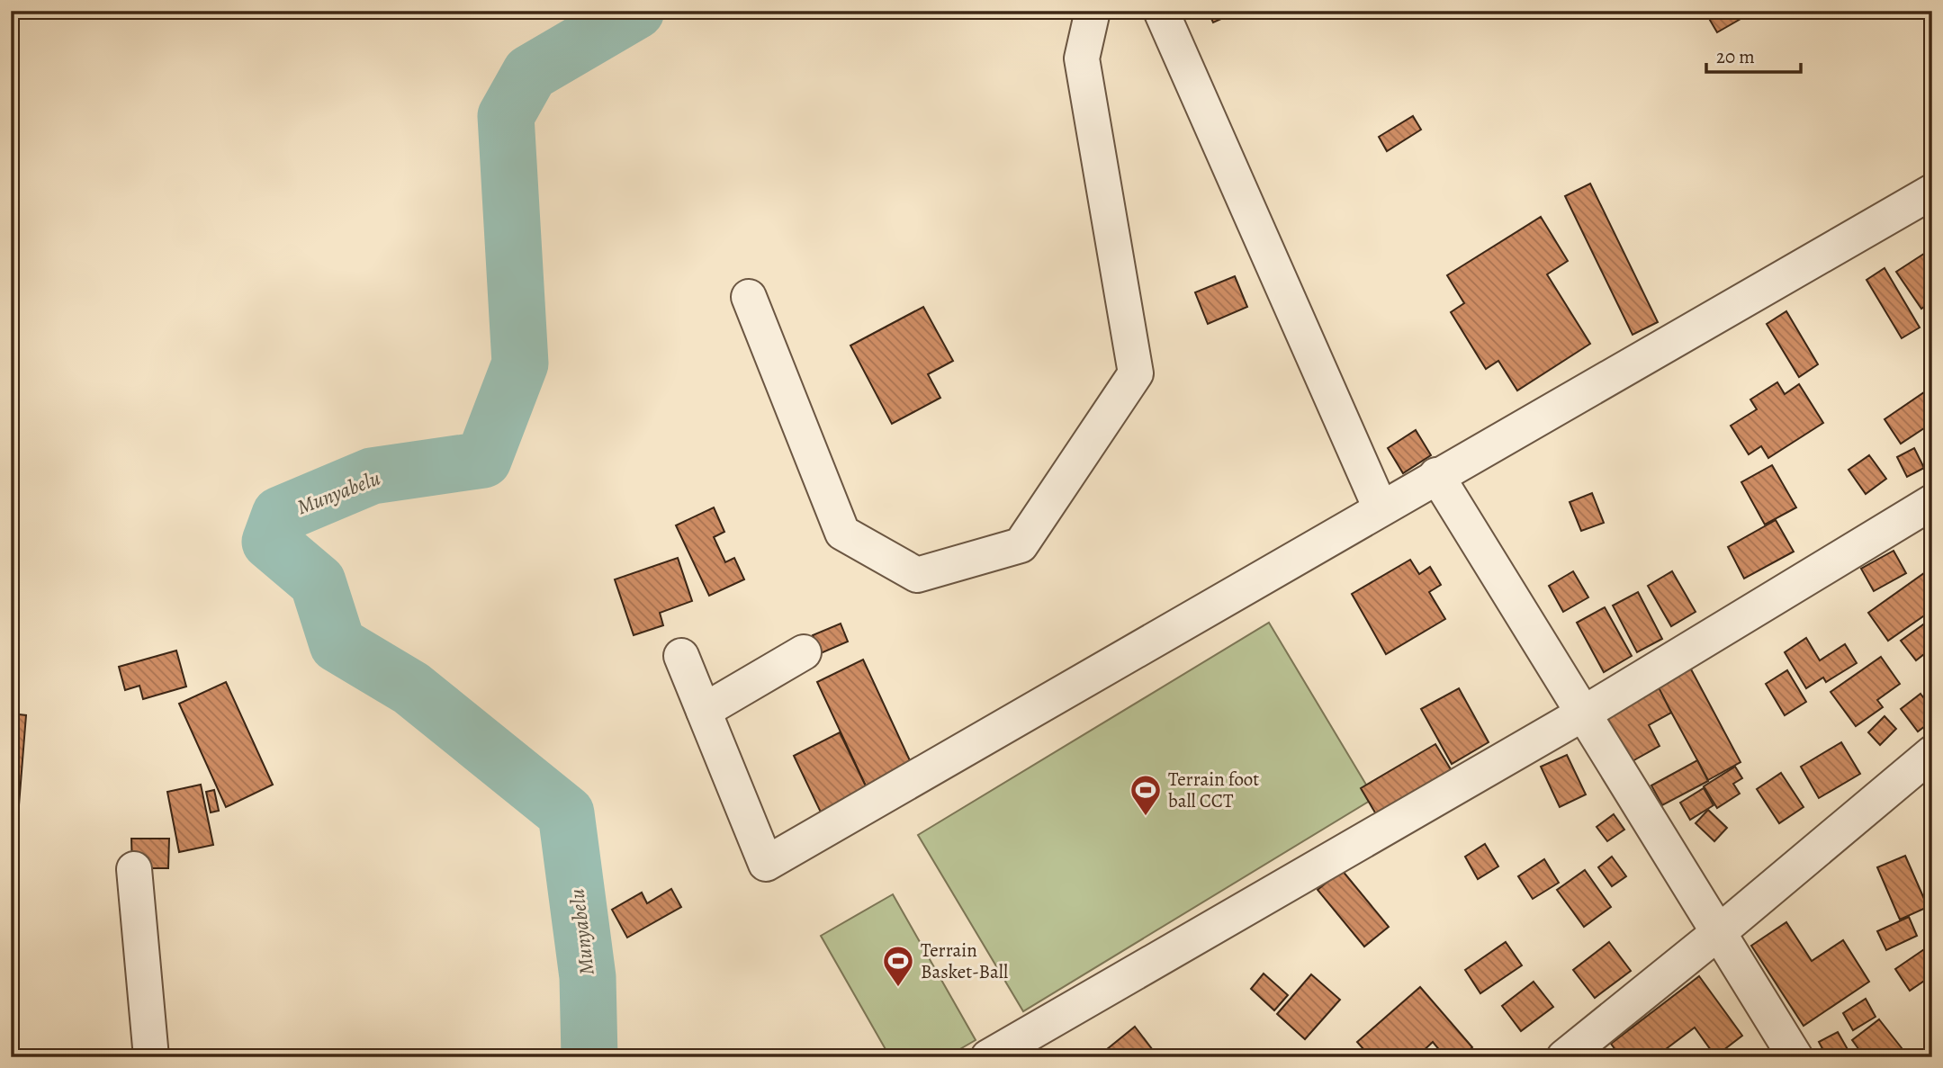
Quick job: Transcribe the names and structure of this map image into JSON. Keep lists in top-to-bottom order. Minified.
{"water":["Munyabelu"],"places":{"sports":["Terrain foot ball CCT","Terrain Basket-Ball"]},"scale_bar":"20 m"}
